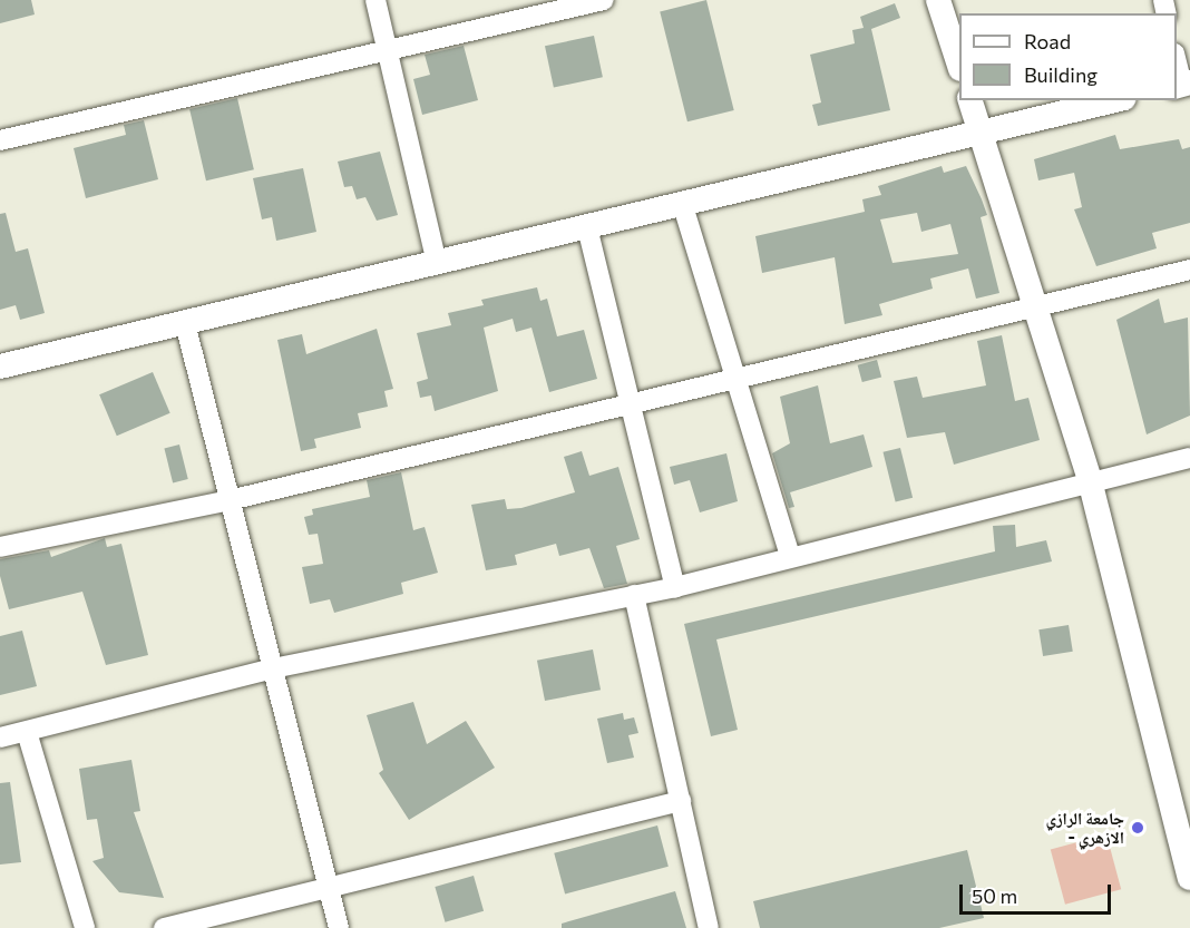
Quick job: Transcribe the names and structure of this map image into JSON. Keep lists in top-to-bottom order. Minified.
{"places":["جامعة الرازي - الازهري"],"legend":["Road","Building"],"scale_bar":"50 m"}
